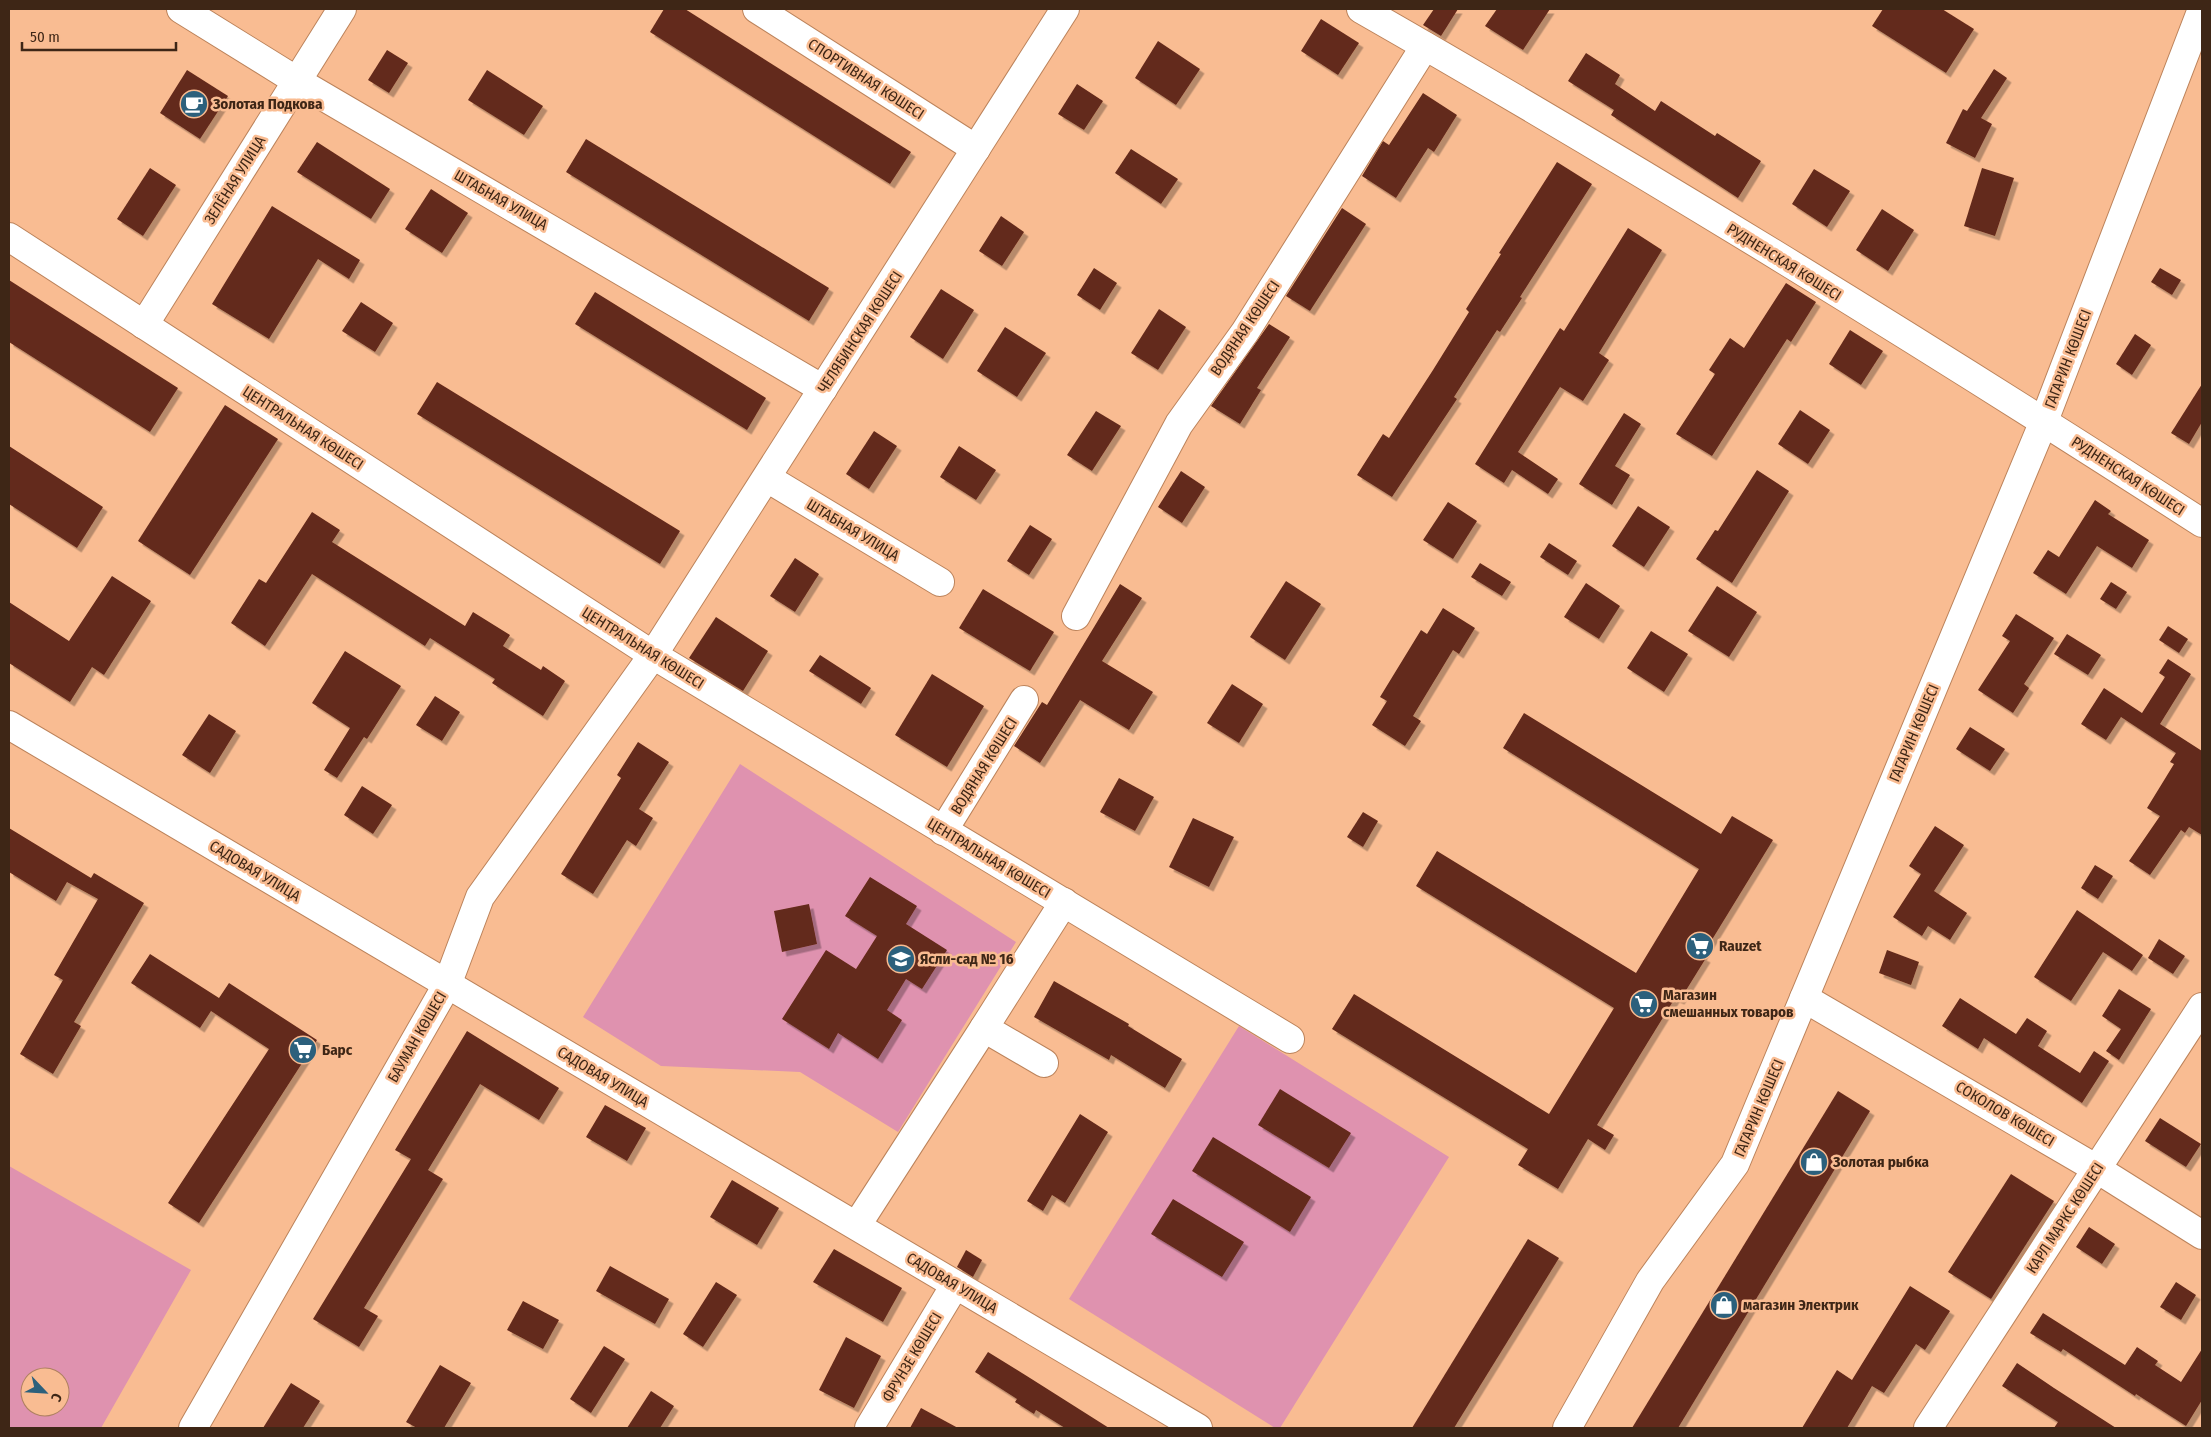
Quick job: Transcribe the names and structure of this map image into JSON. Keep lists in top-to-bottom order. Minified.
{"streets":{"street":["СПОРТИВНАЯ КӨШЕСІ","ЗЕЛЁНАЯ УЛИЦА","ШТАБНАЯ УЛИЦА","РУДНЕНСКАЯ КӨШЕСІ","ВОДЯНАЯ КӨШЕСІ","ЧЕЛЯБИНСКАЯ КӨШЕСІ","ГАГАРИН КӨШЕСІ","ЦЕНТРАЛЬНАЯ КӨШЕСІ","САДОВАЯ УЛИЦА","БАУМАН КӨШЕСІ","СОКОЛОВ КӨШЕСІ","КАРЛ МАРКС КӨШЕСІ","ФРУНЗЕ КӨШЕСІ"]},"crossings":[["СПОРТИВНАЯ КӨШЕСІ","ЧЕЛЯБИНСКАЯ КӨШЕСІ"],["ЗЕЛЁНАЯ УЛИЦА","ШТАБНАЯ УЛИЦА"],["ЗЕЛЁНАЯ УЛИЦА","ЦЕНТРАЛЬНАЯ КӨШЕСІ"],["ШТАБНАЯ УЛИЦА","ЧЕЛЯБИНСКАЯ КӨШЕСІ"],["РУДНЕНСКАЯ КӨШЕСІ","ВОДЯНАЯ КӨШЕСІ"],["РУДНЕНСКАЯ КӨШЕСІ","ГАГАРИН КӨШЕСІ"],["ВОДЯНАЯ КӨШЕСІ","ЦЕНТРАЛЬНАЯ КӨШЕСІ"],["ЧЕЛЯБИНСКАЯ КӨШЕСІ","ЦЕНТРАЛЬНАЯ КӨШЕСІ"],["ЧЕЛЯБИНСКАЯ КӨШЕСІ","БАУМАН КӨШЕСІ"],["ГАГАРИН КӨШЕСІ","СОКОЛОВ КӨШЕСІ"],["ЦЕНТРАЛЬНАЯ КӨШЕСІ","БАУМАН КӨШЕСІ"],["САДОВАЯ УЛИЦА","БАУМАН КӨШЕСІ"],["САДОВАЯ УЛИЦА","ФРУНЗЕ КӨШЕСІ"],["СОКОЛОВ КӨШЕСІ","КАРЛ МАРКС КӨШЕСІ"]],"places":{"cafe":["Золотая Подкова"],"supermarket":["Rauzet","Магазин смешанных товаров","Барс"],"school or university":["Ясли-сад № 16"],"shop":["Золотая рыбка","магазин Электрик"]},"scale_bar":"50 m","north":"bottom right"}
